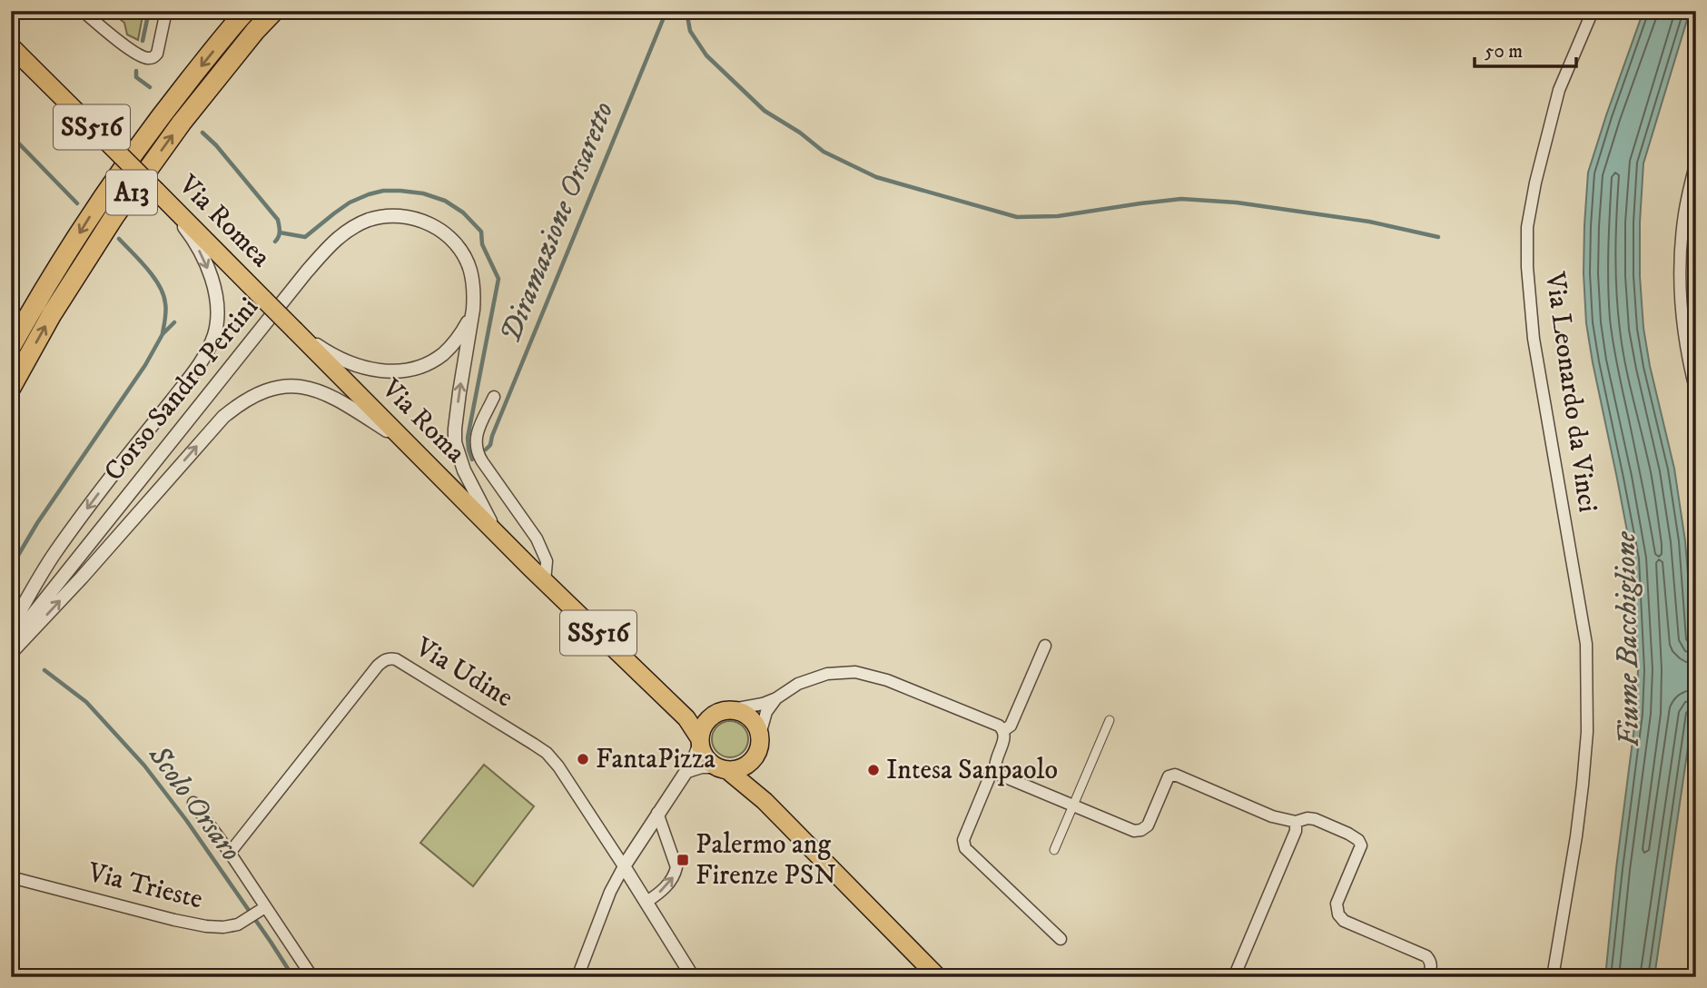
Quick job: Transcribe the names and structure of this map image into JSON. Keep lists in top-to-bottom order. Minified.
{"streets":{"highway":["A13"],"main road":["SS516","Via Romea","Via Roma"],"street":["Corso Sandro Pertini","Via Leonardo da Vinci","Via Udine","Via Trieste"]},"crossings":[["SS516","Via Roma"],["Via Romea","Corso Sandro Pertini"],["Via Romea","Via Roma"],["Corso Sandro Pertini","Via Roma"],["Via Udine","Via Trieste"]],"water":["Diramazione Orsaretto","Fiume Bacchiglione","Scolo Orsaro"],"places":{"other":["FantaPizza","Intesa Sanpaolo"],"transit":["Palermo ang Firenze PSN"]},"scale_bar":"50 m"}
